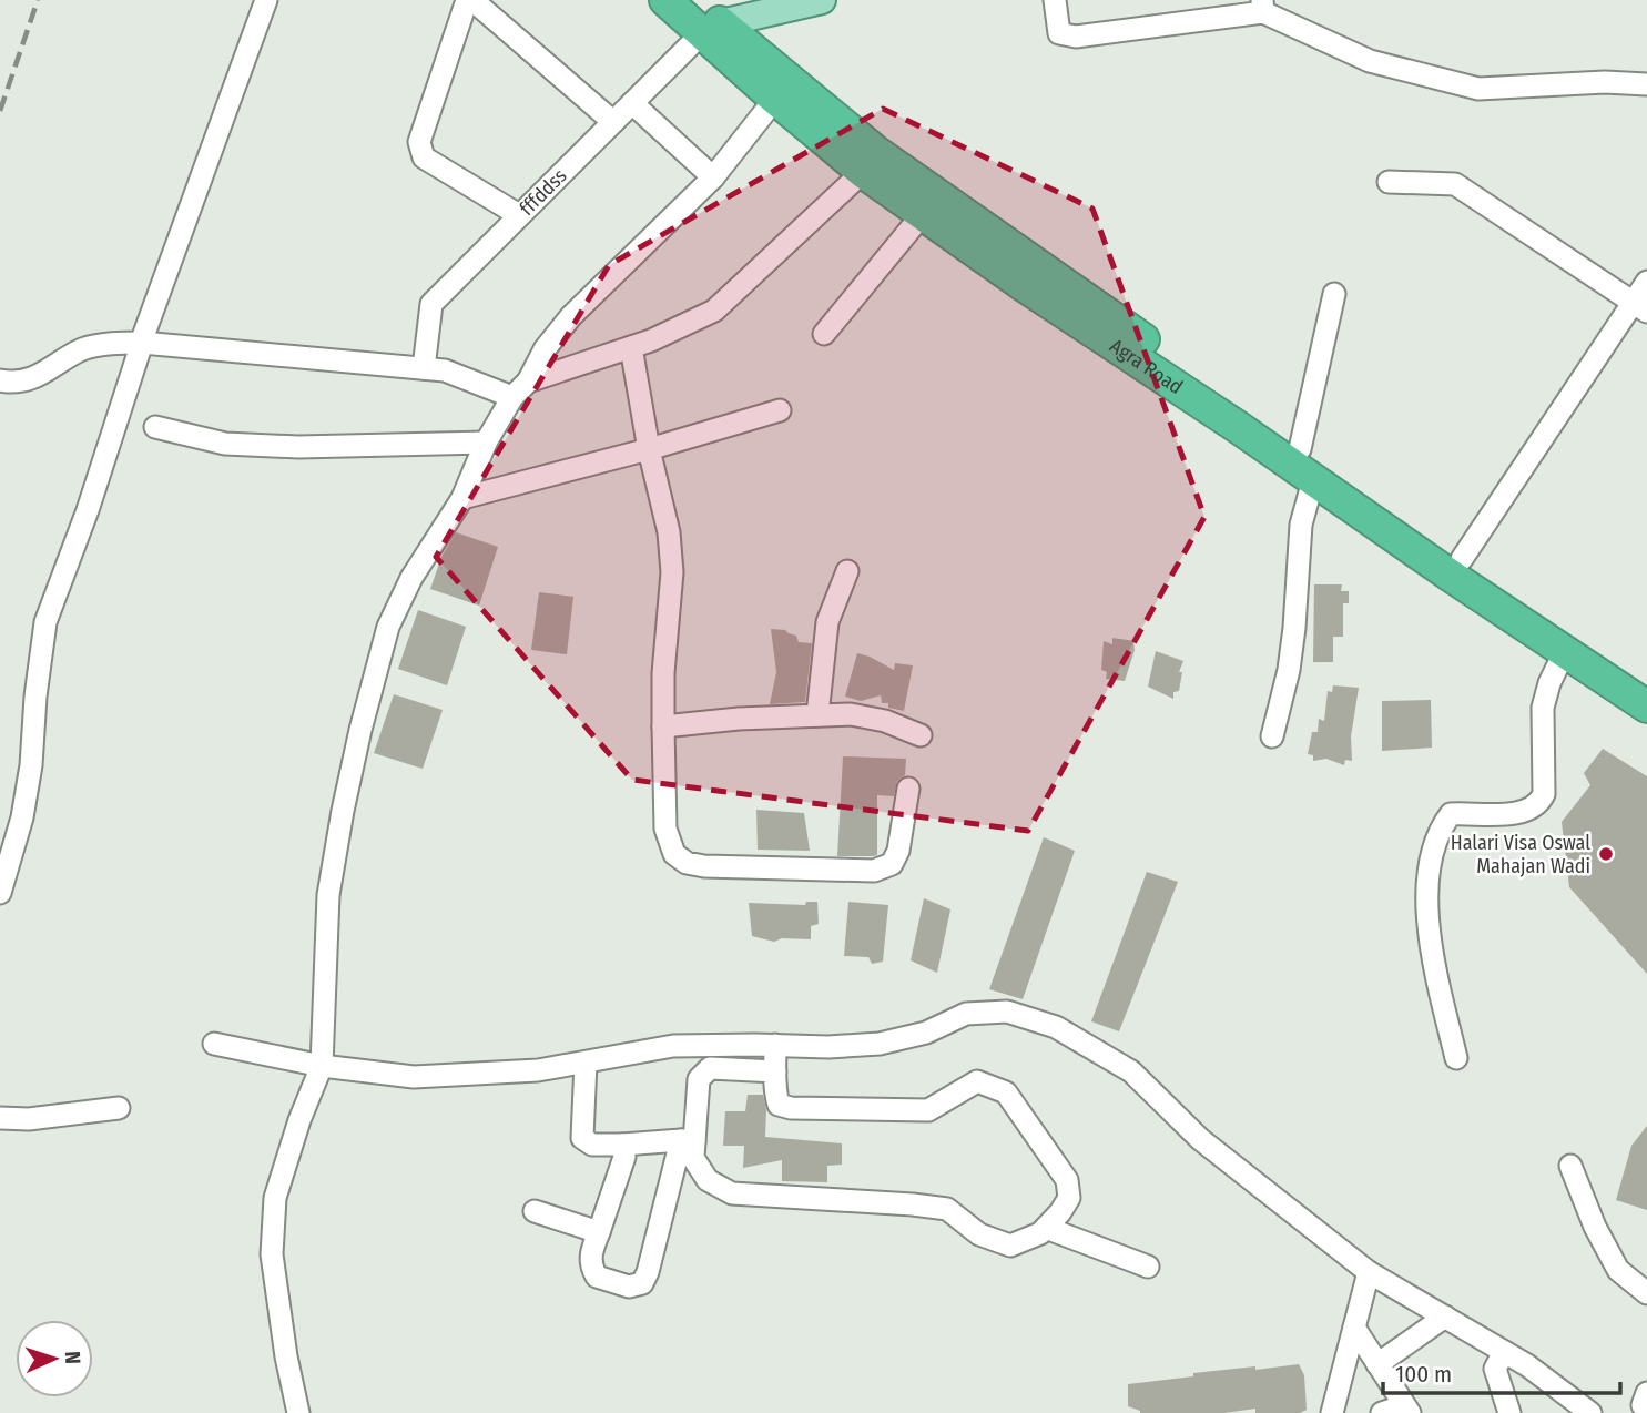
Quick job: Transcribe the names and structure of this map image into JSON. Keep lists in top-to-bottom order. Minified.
{"streets":{"highway":["Agra Road"],"street":["fffddss"]},"crossings":[["fffddss","Agra Road"]],"places":["Halari Visa Oswal Mahajan Wadi"],"scale_bar":"100 m","north":"right"}
